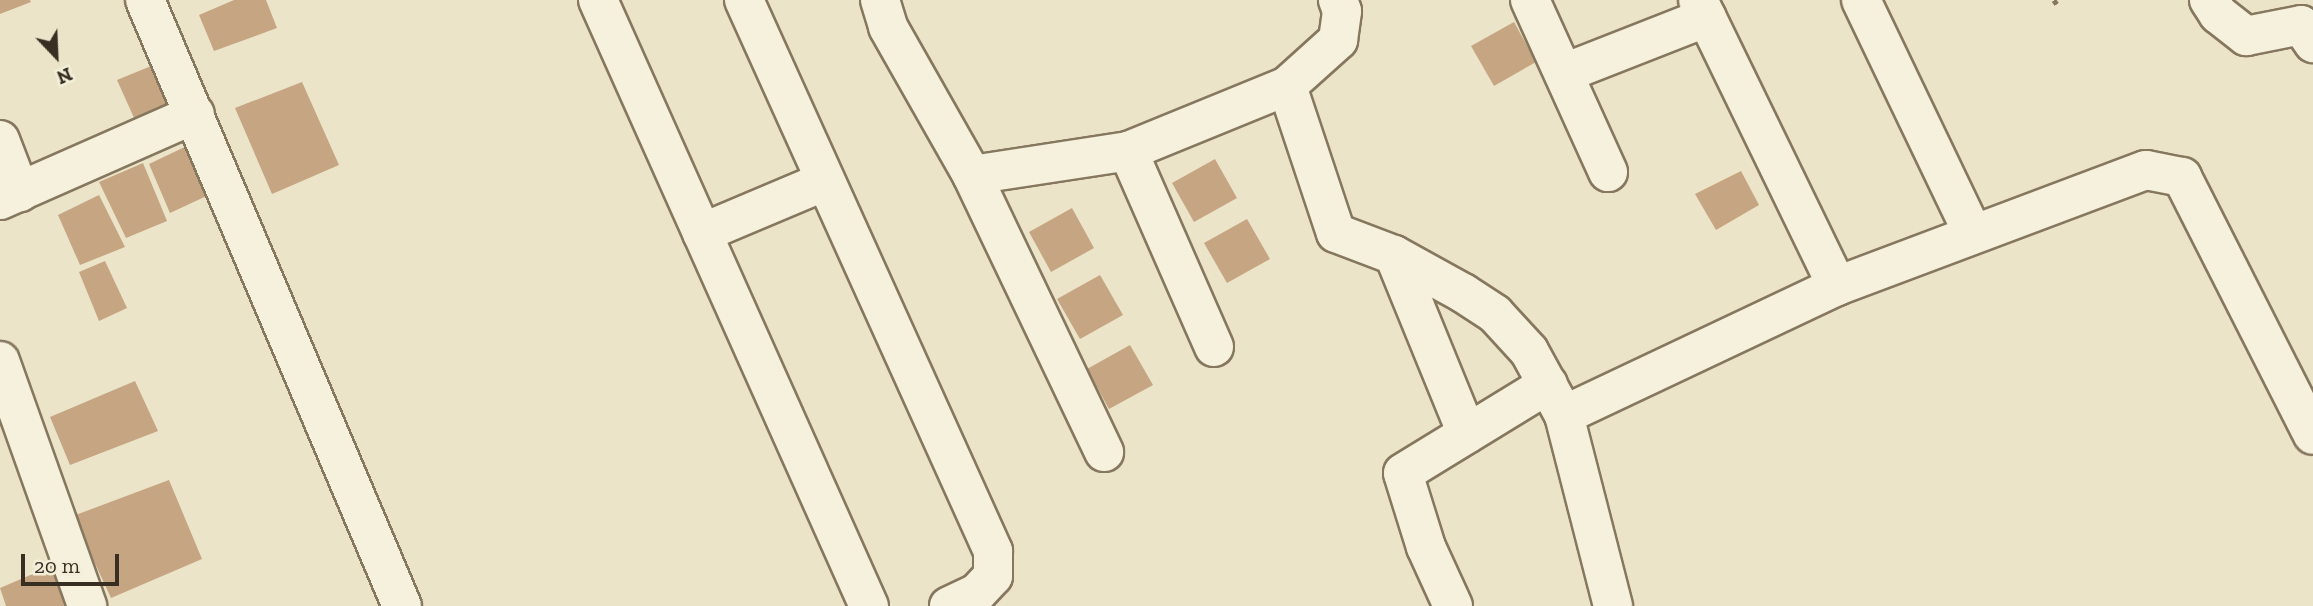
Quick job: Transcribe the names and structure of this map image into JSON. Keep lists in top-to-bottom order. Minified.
{"scale_bar":"20 m","north":"bottom right"}
